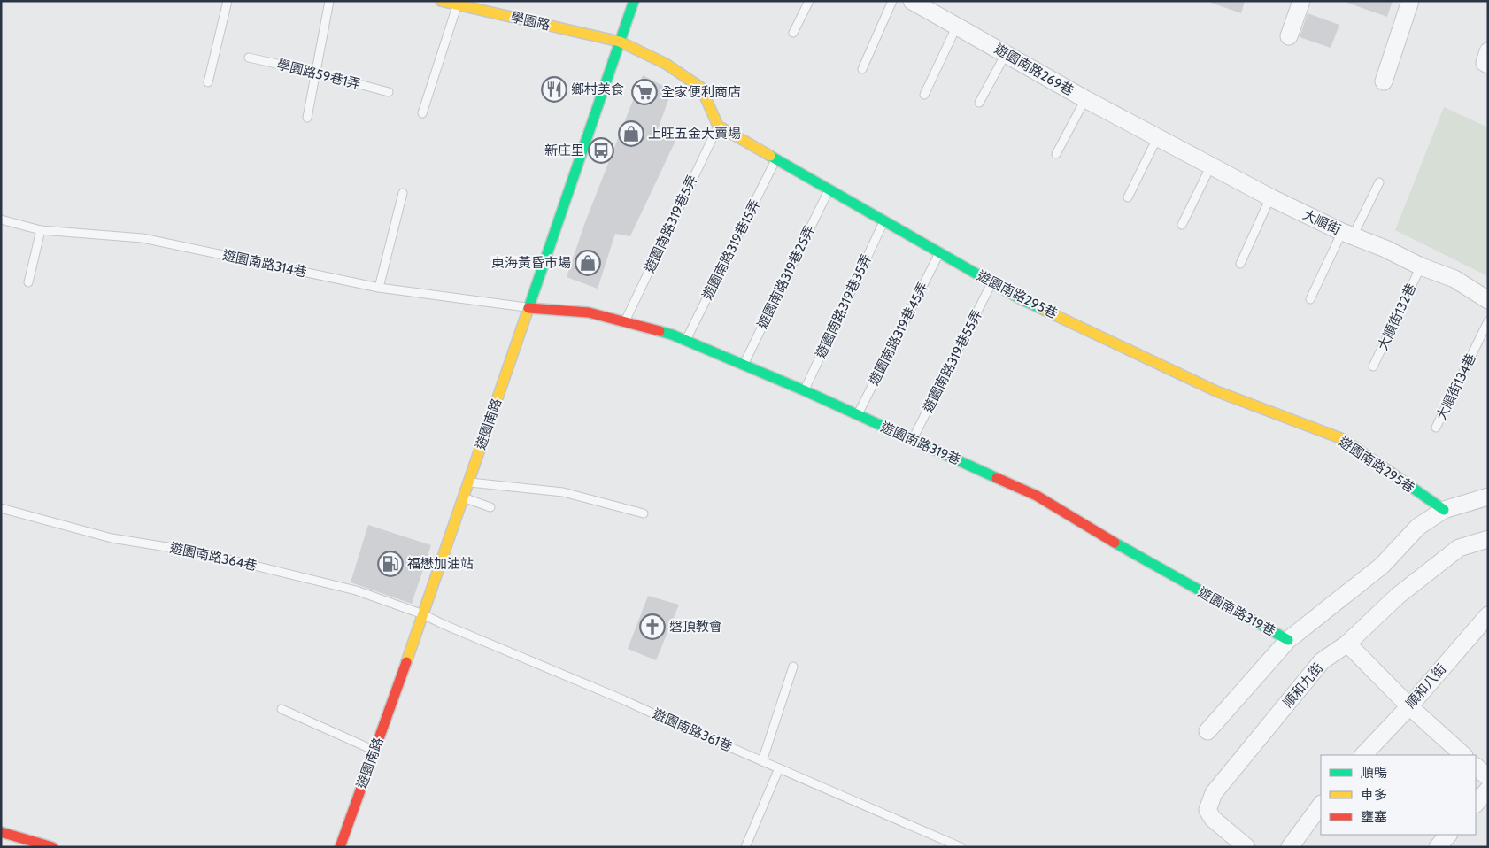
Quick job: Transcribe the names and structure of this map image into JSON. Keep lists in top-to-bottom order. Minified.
{"streets":{"street":["學園路","遊園南路269巷","大順街","遊園南路295巷","遊園南路","遊園南路319巷","順和九街","順和八街"],"lane":["學園路59巷1弄","遊園南路319巷5弄","遊園南路319巷15弄","遊園南路314巷","遊園南路319巷25弄","遊園南路319巷35弄","大順街132巷","遊園南路319巷45弄","遊園南路319巷55弄","大順街134巷","遊園南路364巷","遊園南路361巷"]},"crossings":[["學園路","遊園南路"],["遊園南路269巷","大順街"],["大順街","大順街132巷"],["遊園南路319巷5弄","遊園南路295巷"],["遊園南路319巷5弄","遊園南路319巷"],["遊園南路319巷15弄","遊園南路295巷"],["遊園南路319巷15弄","遊園南路319巷"],["遊園南路314巷","遊園南路"],["遊園南路314巷","遊園南路319巷"],["遊園南路319巷25弄","遊園南路295巷"],["遊園南路319巷25弄","遊園南路319巷"],["遊園南路295巷","遊園南路319巷35弄"],["遊園南路295巷","遊園南路319巷45弄"],["遊園南路295巷","遊園南路319巷55弄"],["遊園南路319巷35弄","遊園南路319巷"],["遊園南路319巷45弄","遊園南路319巷"],["遊園南路319巷55弄","遊園南路319巷"],["遊園南路","遊園南路319巷"],["遊園南路","遊園南路364巷"],["遊園南路","遊園南路361巷"],["遊園南路364巷","遊園南路361巷"]],"places":{"restaurant":["鄉村美食"],"supermarket":["全家便利商店"],"shop":["上旺五金大賣場","東海黃昏市場"],"bus stop":["新庄里"],"fuel station":["福懋加油站"],"church":["磐頂教會"]},"legend":["順暢","車多","壅塞"]}
